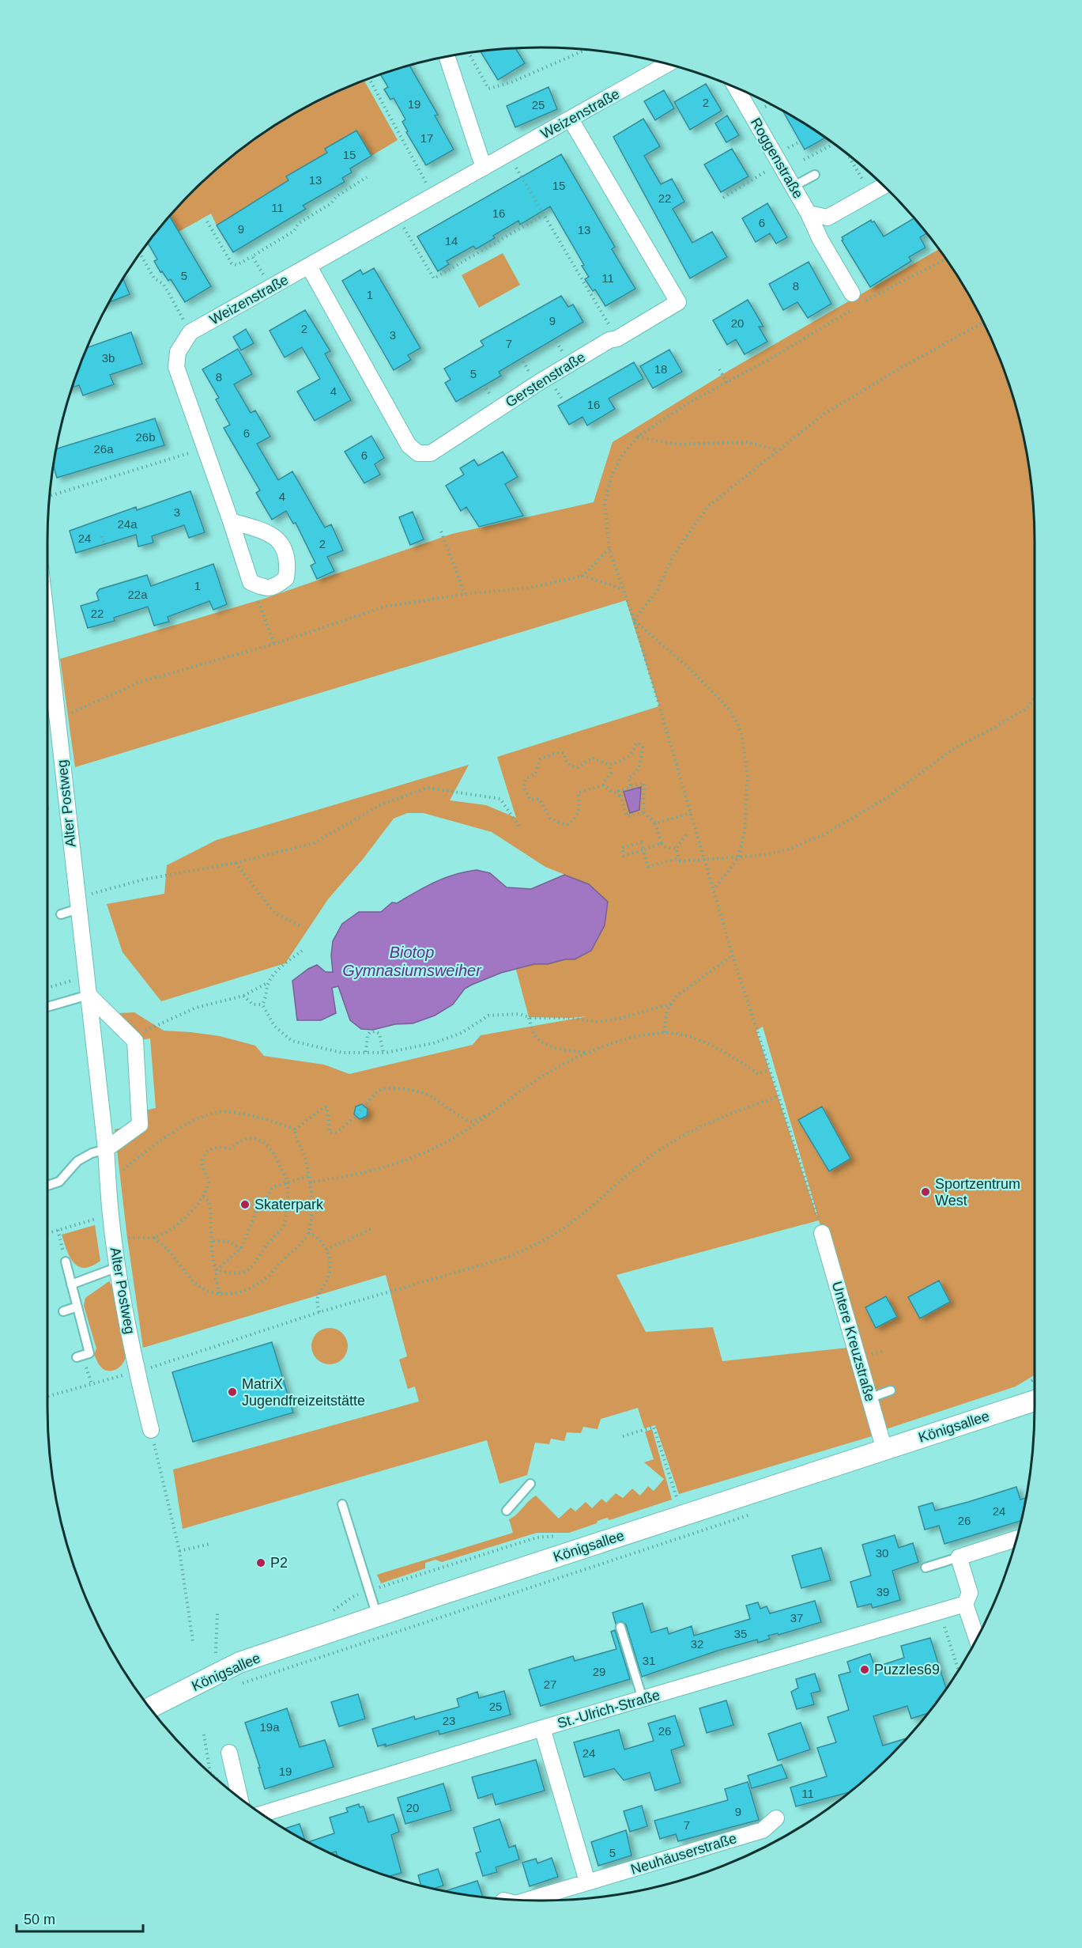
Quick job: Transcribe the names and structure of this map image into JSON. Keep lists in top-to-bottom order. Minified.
{"streets":{"street":["Weizenstraße","Roggenstraße","Gerstenstraße","Alter Postweg","Untere Kreuzstraße","Königsallee","St.-Ulrich-Straße","Neuhäuserstraße"]},"crossings":[["Weizenstraße","Gerstenstraße"],["Untere Kreuzstraße","Königsallee"]],"water":["Biotop Gymnasiumsweiher"],"places":["Sportzentrum West","Skaterpark","MatriX Jugendfreizeitstätte","P2","Puzzles69"],"house_numbers":["2","19","25","17","15","13","15","22","11","16","6","9","13","14","5","11","8","1","9","20","2","3","7","3b","18","5","8","4","16","6","26b","26a","6","4","3","24a","24","2","1","22a","22","24","26","30","39","37","35","32","31","29","27","25","23","19a","26","24","19","11","20","9","7","5"],"scale_bar":"50 m"}
